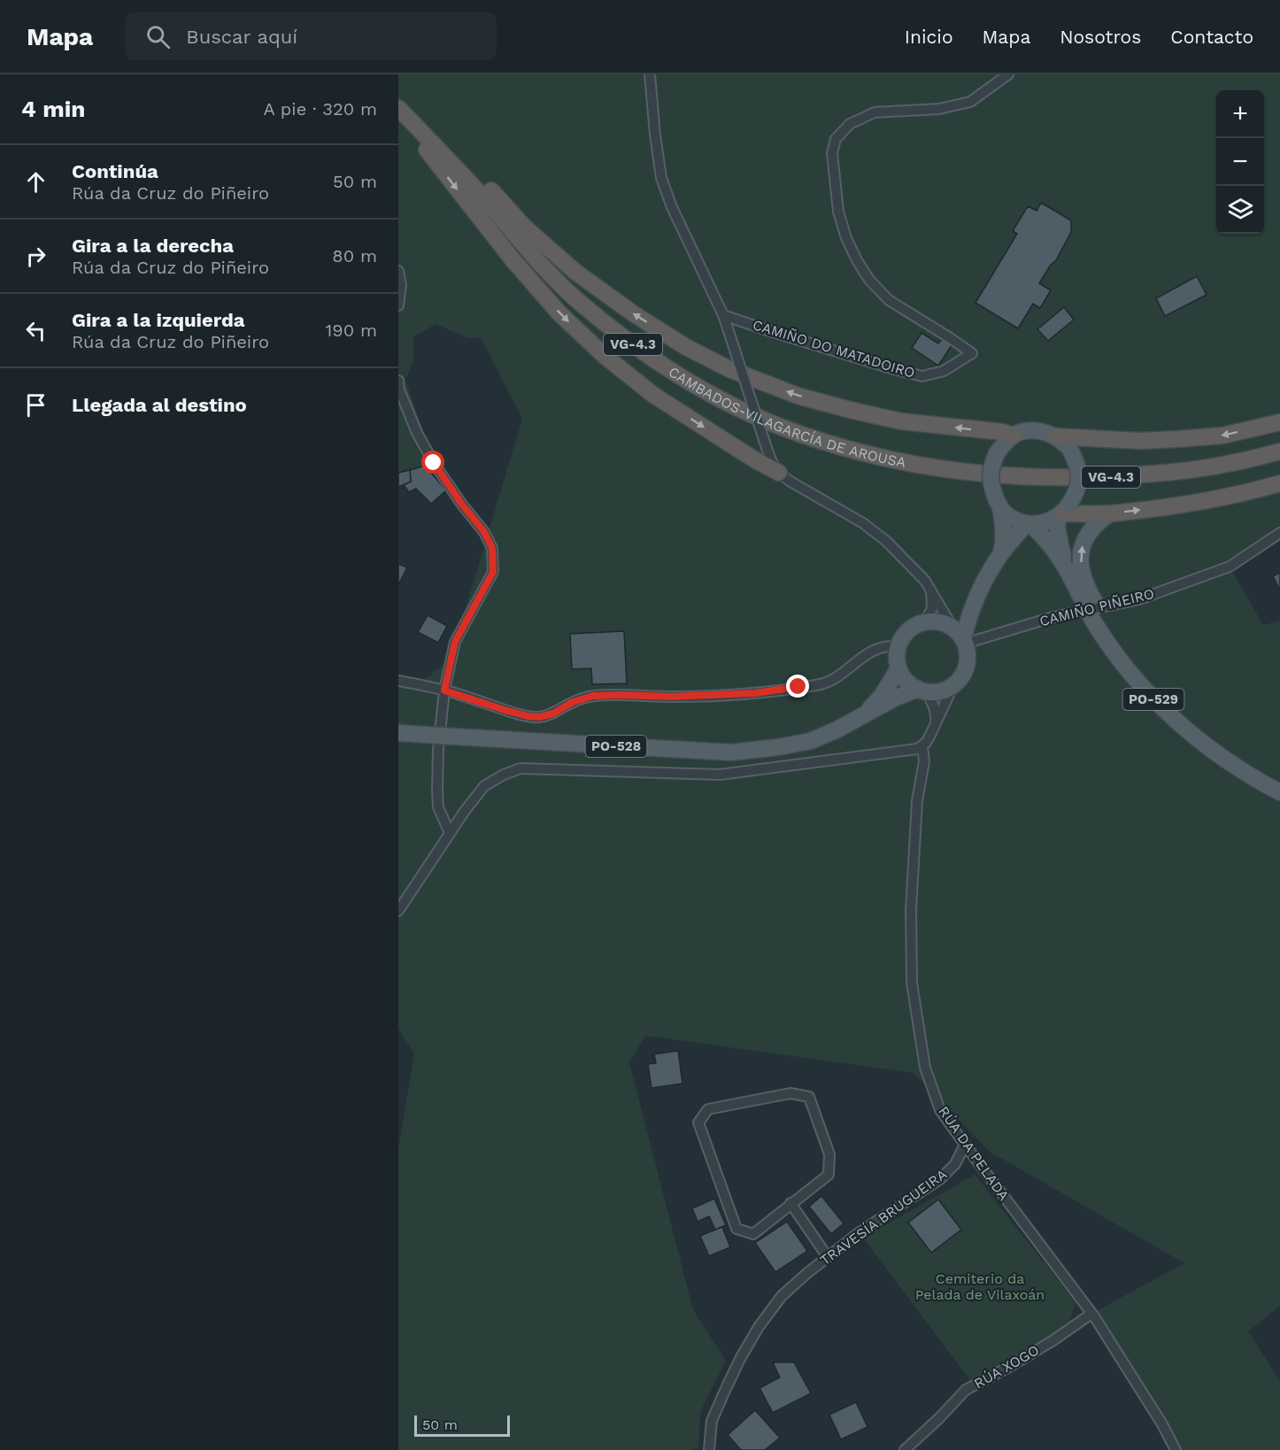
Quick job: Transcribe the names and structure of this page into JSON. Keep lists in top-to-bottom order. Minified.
{"streets":{"highway":["VG-4.3","CAMBADOS-VILAGARCÍA DE AROUSA"],"main road":["PO-529","PO-528"],"street":["CAMIÑO DO MATADOIRO","CAMIÑO PIÑEIRO","RÚA DA PELADA","TRAVESÍA BRUGUEIRA","RÚA XOGO"]},"crossings":[["CAMIÑO PIÑEIRO","PO-528"],["RÚA DA PELADA","TRAVESÍA BRUGUEIRA"],["RÚA DA PELADA","RÚA XOGO"]],"parks":["Cemiterio da Pelada de Vilaxoán"],"scale_bar":"50 m","page":{"header":"Mapa","search":"Buscar aquí","nav":["Inicio","Mapa","Nosotros","Contacto"],"heading":["4 min","A pie · 320 m"],"map_buttons":["+","−"],"list":[["Continúa","Rúa da Cruz do Piñeiro","50 m"],["Gira a la derecha","Rúa da Cruz do Piñeiro","80 m"],["Gira a la izquierda","Rúa da Cruz do Piñeiro","190 m"],"Llegada al destino"],"scale":"50 m"}}
